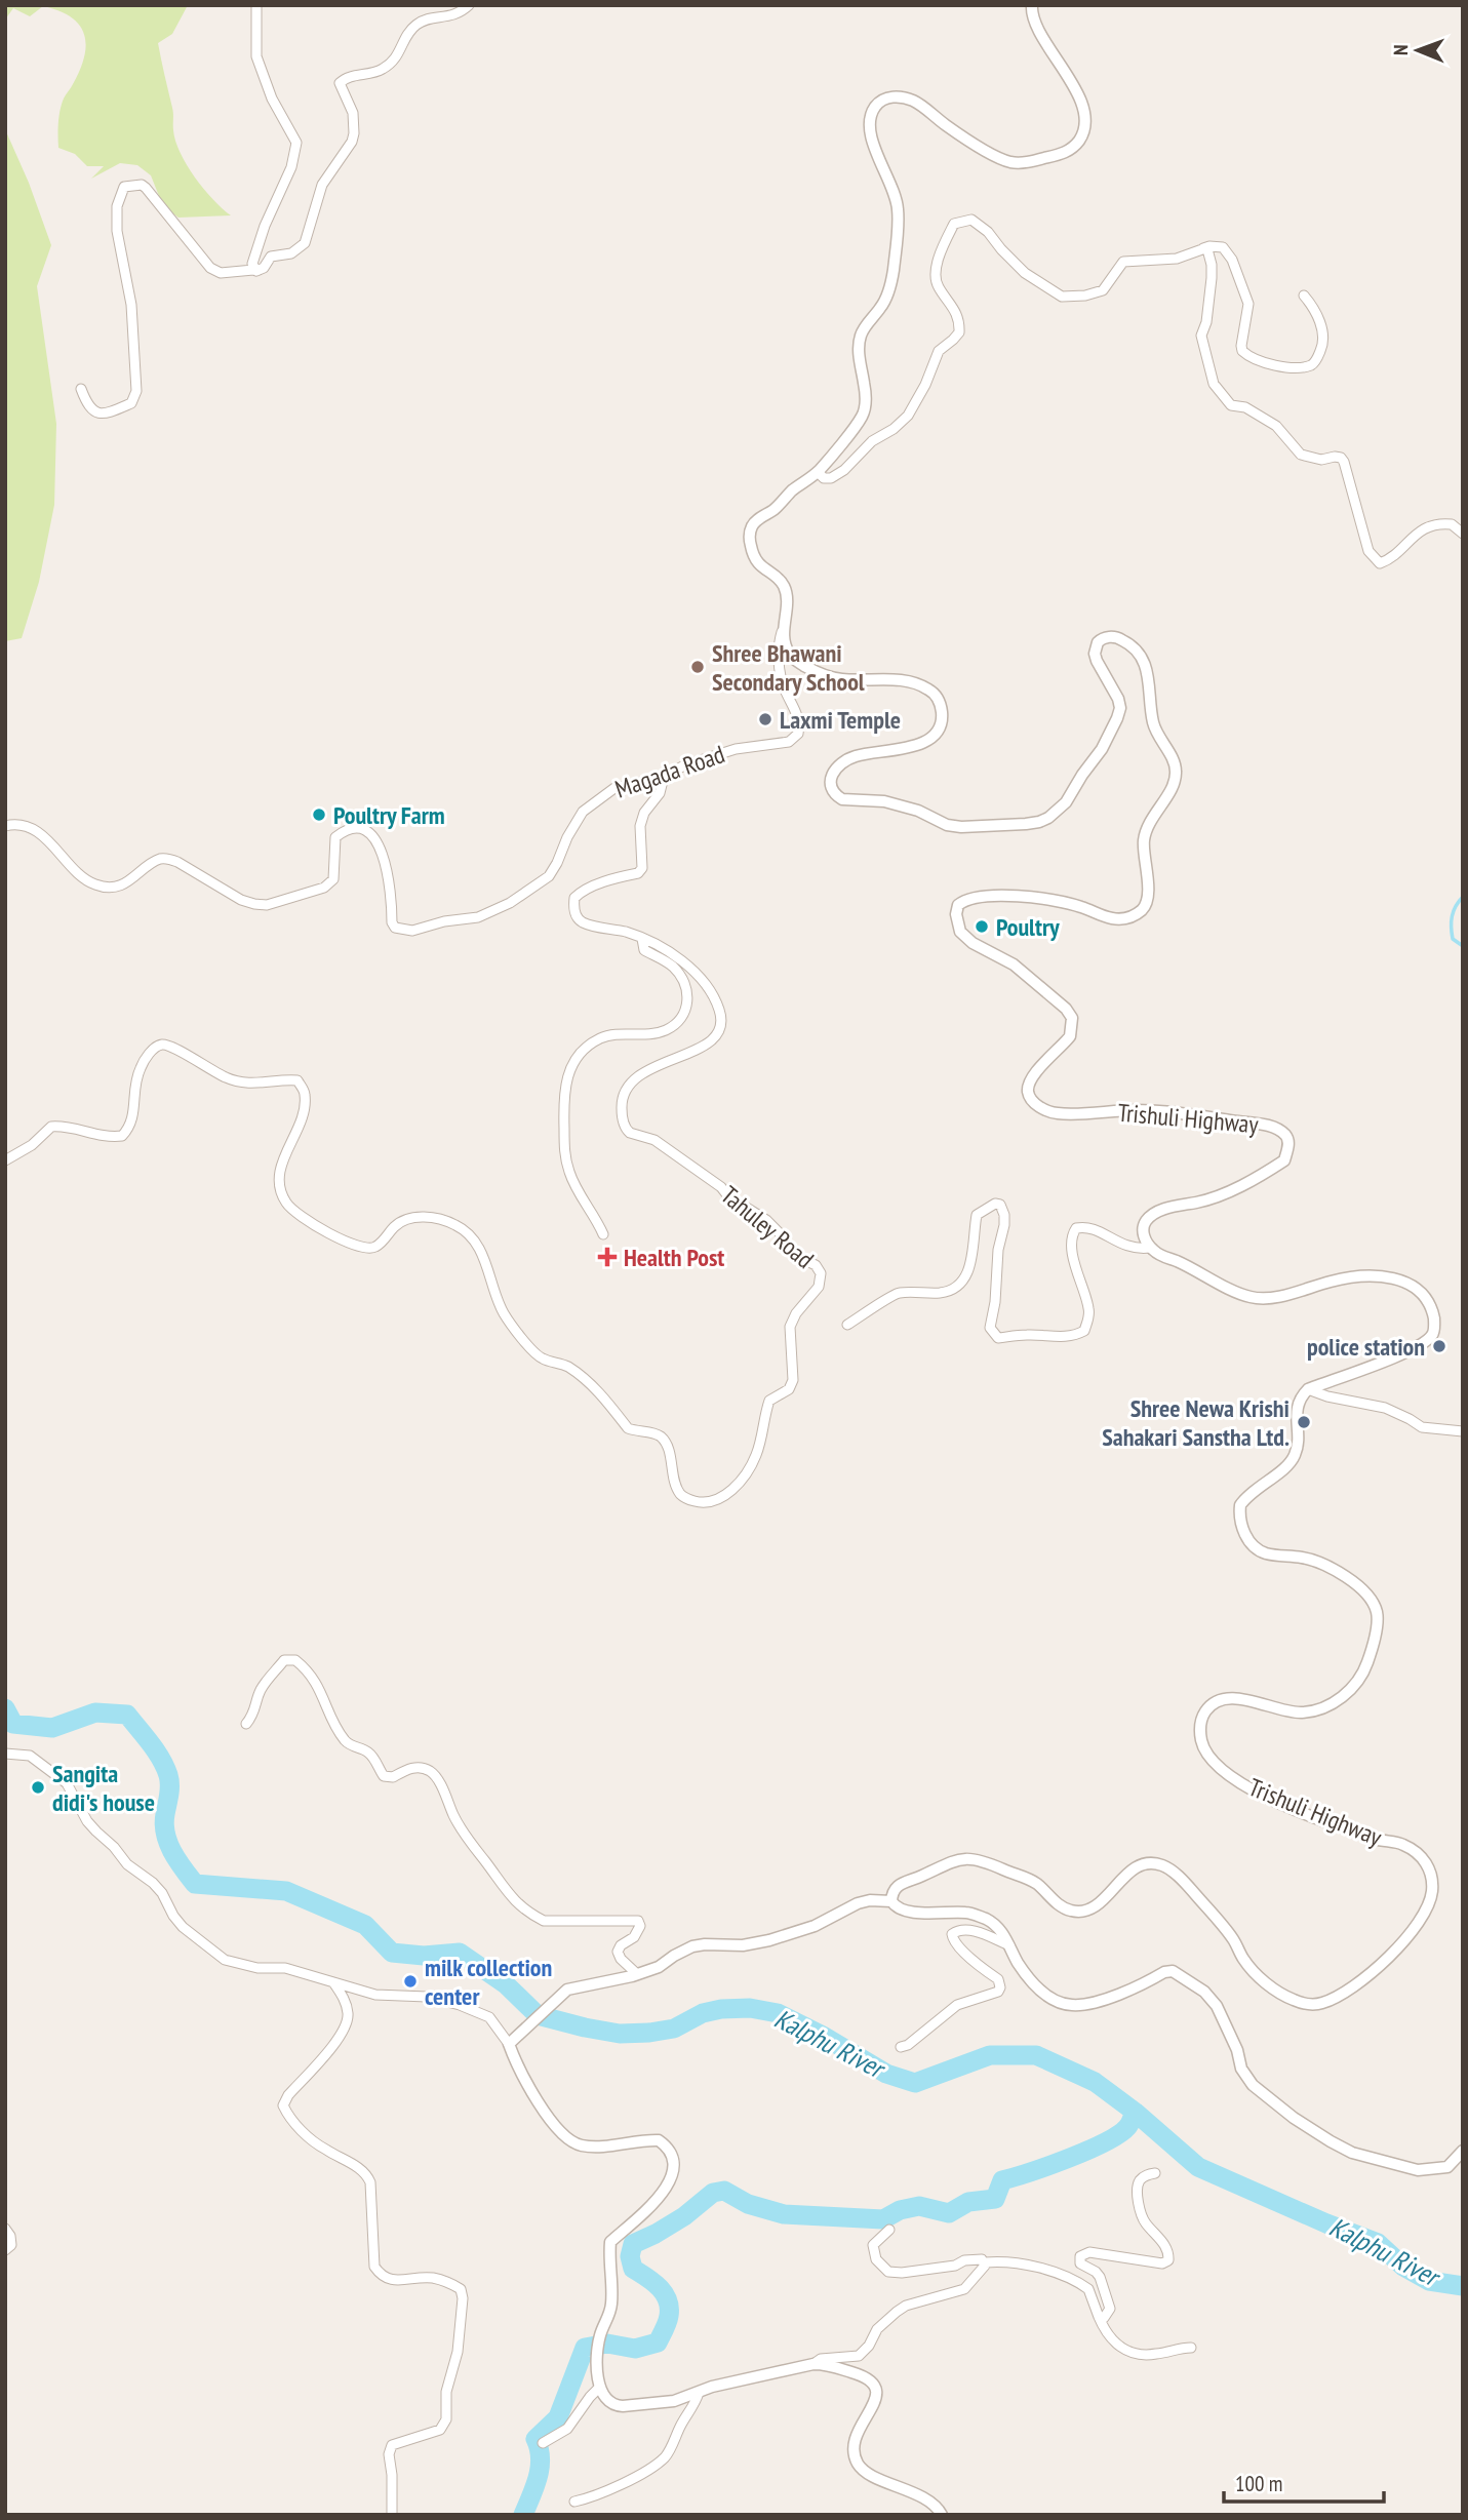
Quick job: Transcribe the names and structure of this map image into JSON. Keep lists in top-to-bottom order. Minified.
{"streets":{"street":["Magada Road","Trishuli Highway","Tahuley Road"]},"crossings":[["Magada Road","Trishuli Highway"],["Magada Road","Tahuley Road"]],"water":["Kalphu River"],"places":{"other":["Shree Bhawani Secondary School","Laxmi Temple","Poultry Farm","Poultry","police station","Shree Newa Krishi Sahakari Sanstha Ltd.","Sangita didi's house","milk collection center"],"health":["Health Post"]},"scale_bar":"100 m","north":"left"}
